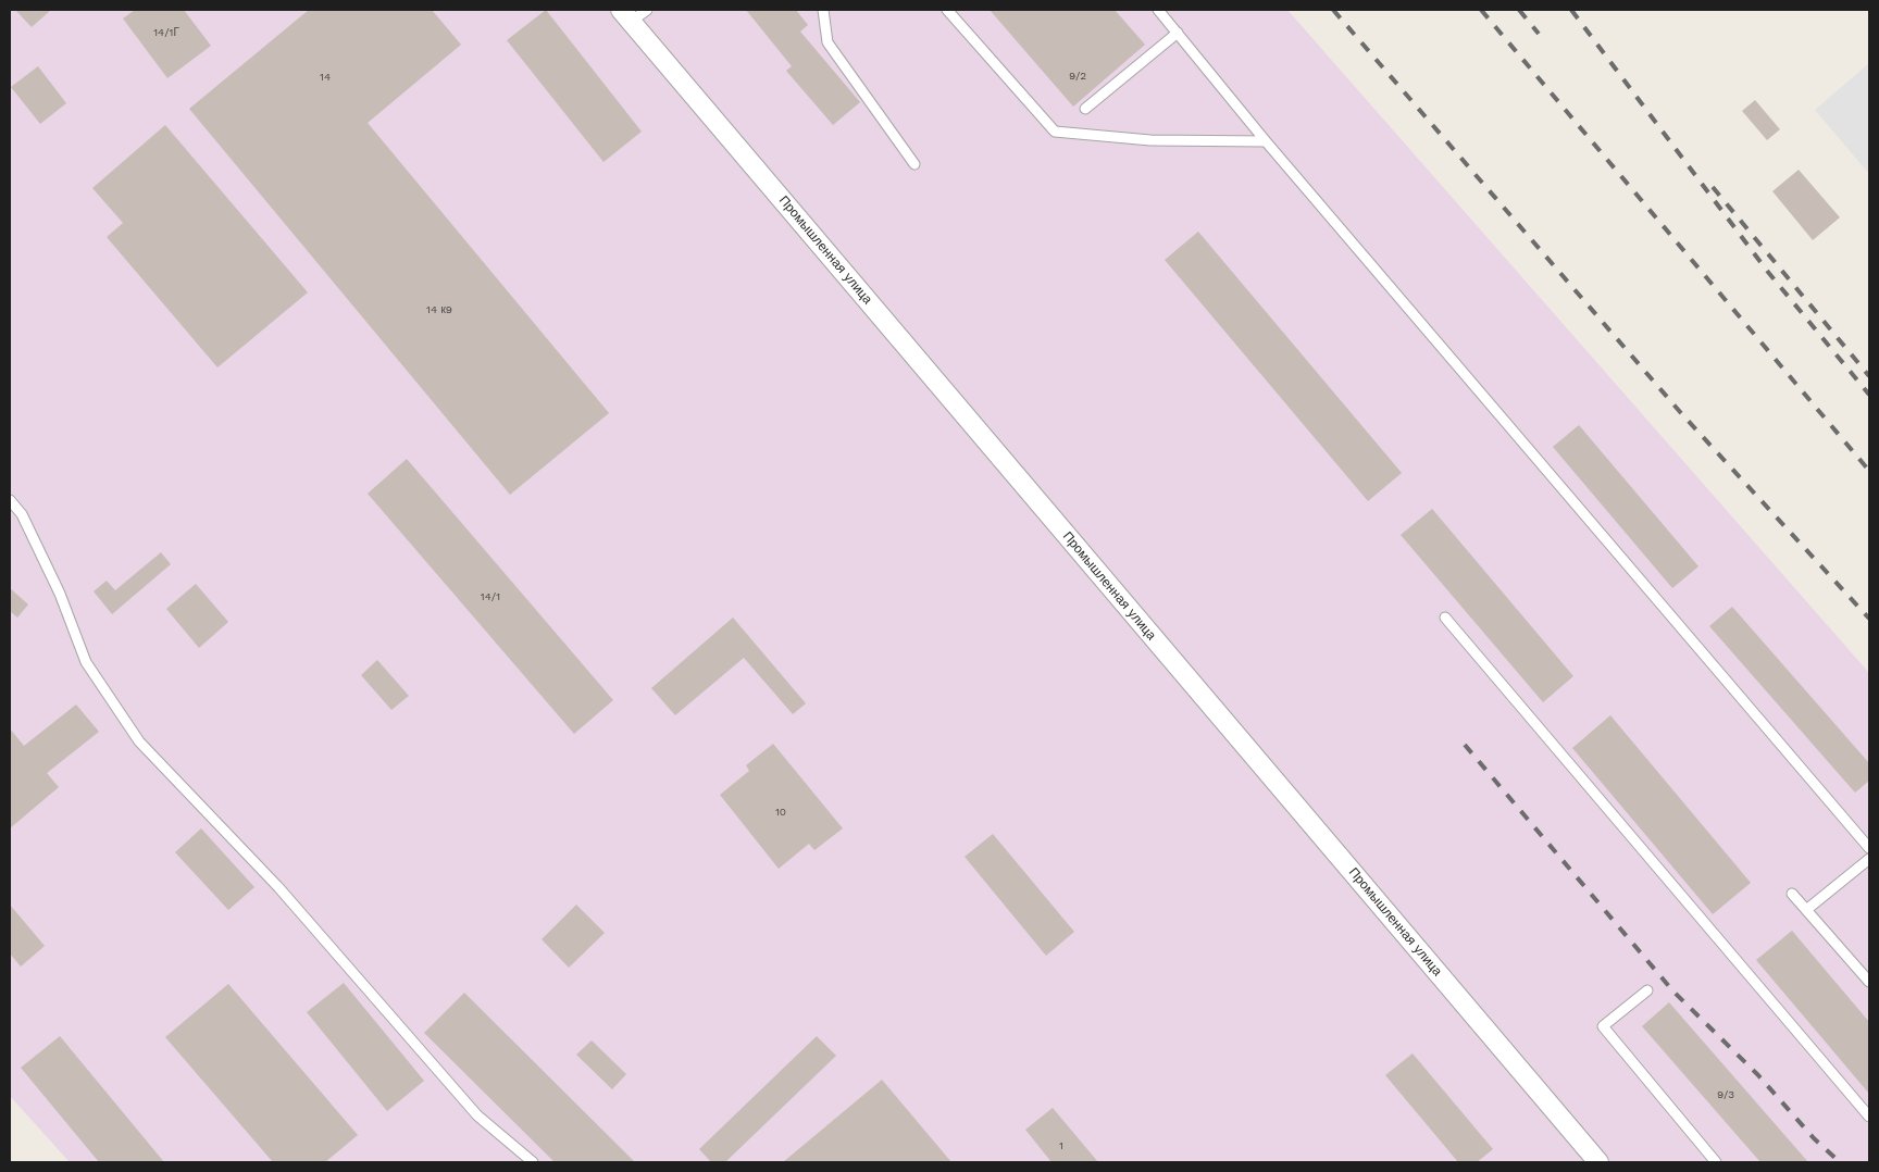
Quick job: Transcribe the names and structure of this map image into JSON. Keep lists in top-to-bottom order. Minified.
{"streets":{"street":["Промышленная улица"]},"house_numbers":["14/1Г","9/2","14","14 к9","14/1","10","9/3","1"]}
